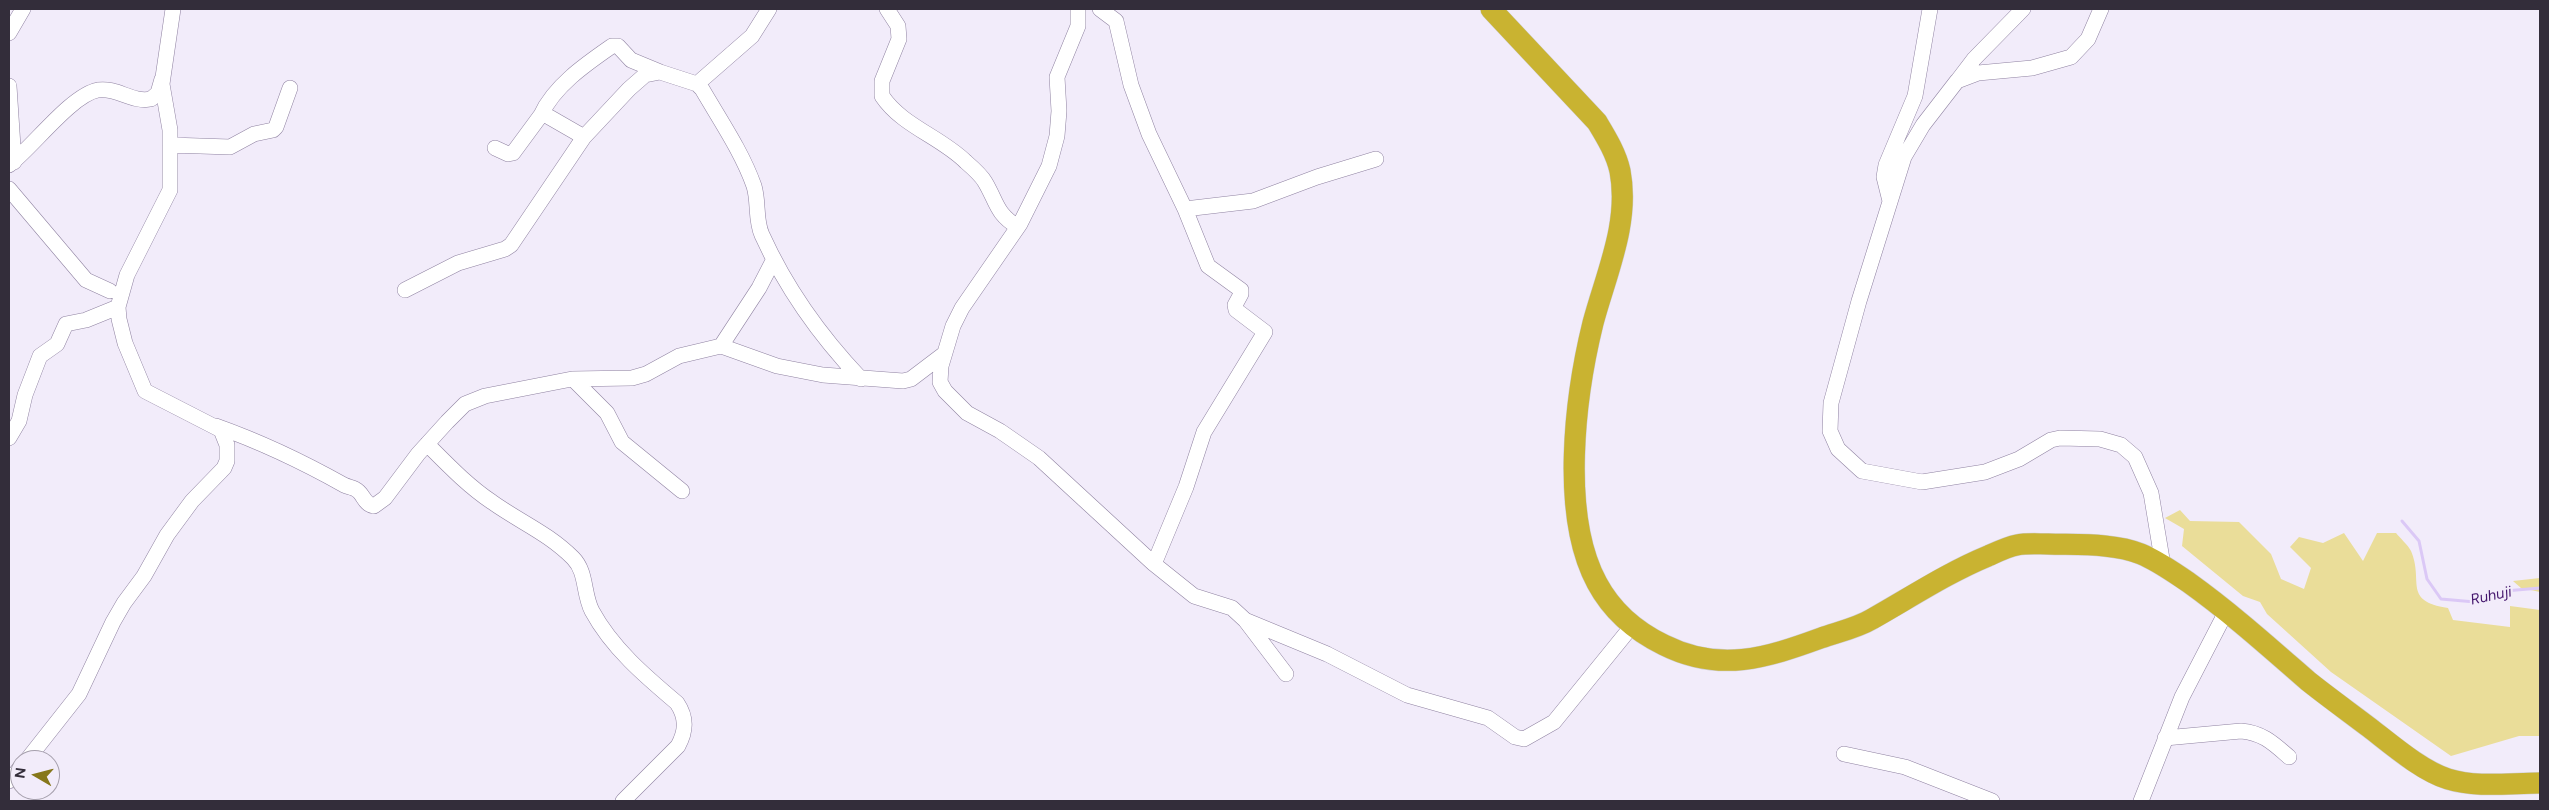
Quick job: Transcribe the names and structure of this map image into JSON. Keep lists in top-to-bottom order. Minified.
{"water":["Ruhuji"],"north":"left"}
